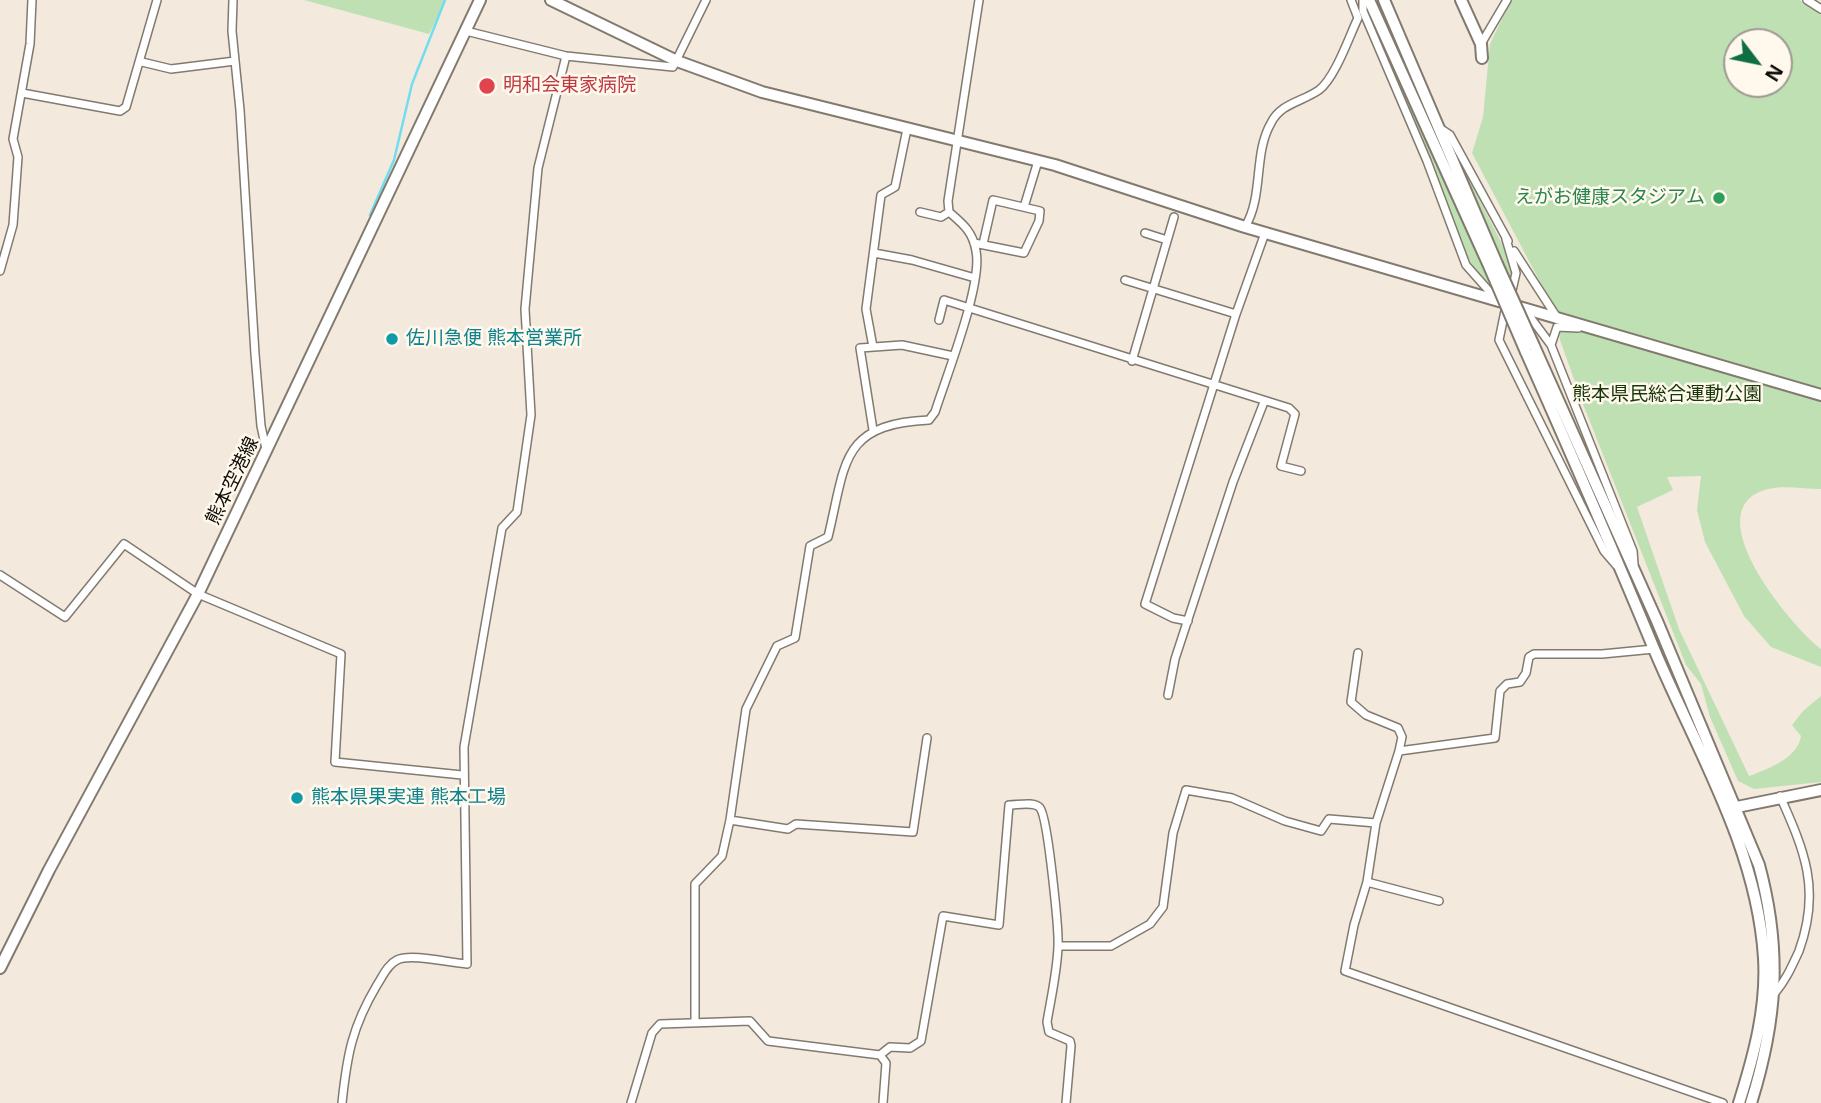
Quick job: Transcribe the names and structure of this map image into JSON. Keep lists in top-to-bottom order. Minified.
{"streets":{"street":["熊本空港線"]},"parks":["熊本県民総合運動公園"],"places":["明和会東家病院","えがお健康スタジアム","佐川急便 熊本営業所","熊本県果実連 熊本工場"],"north":"bottom right"}
